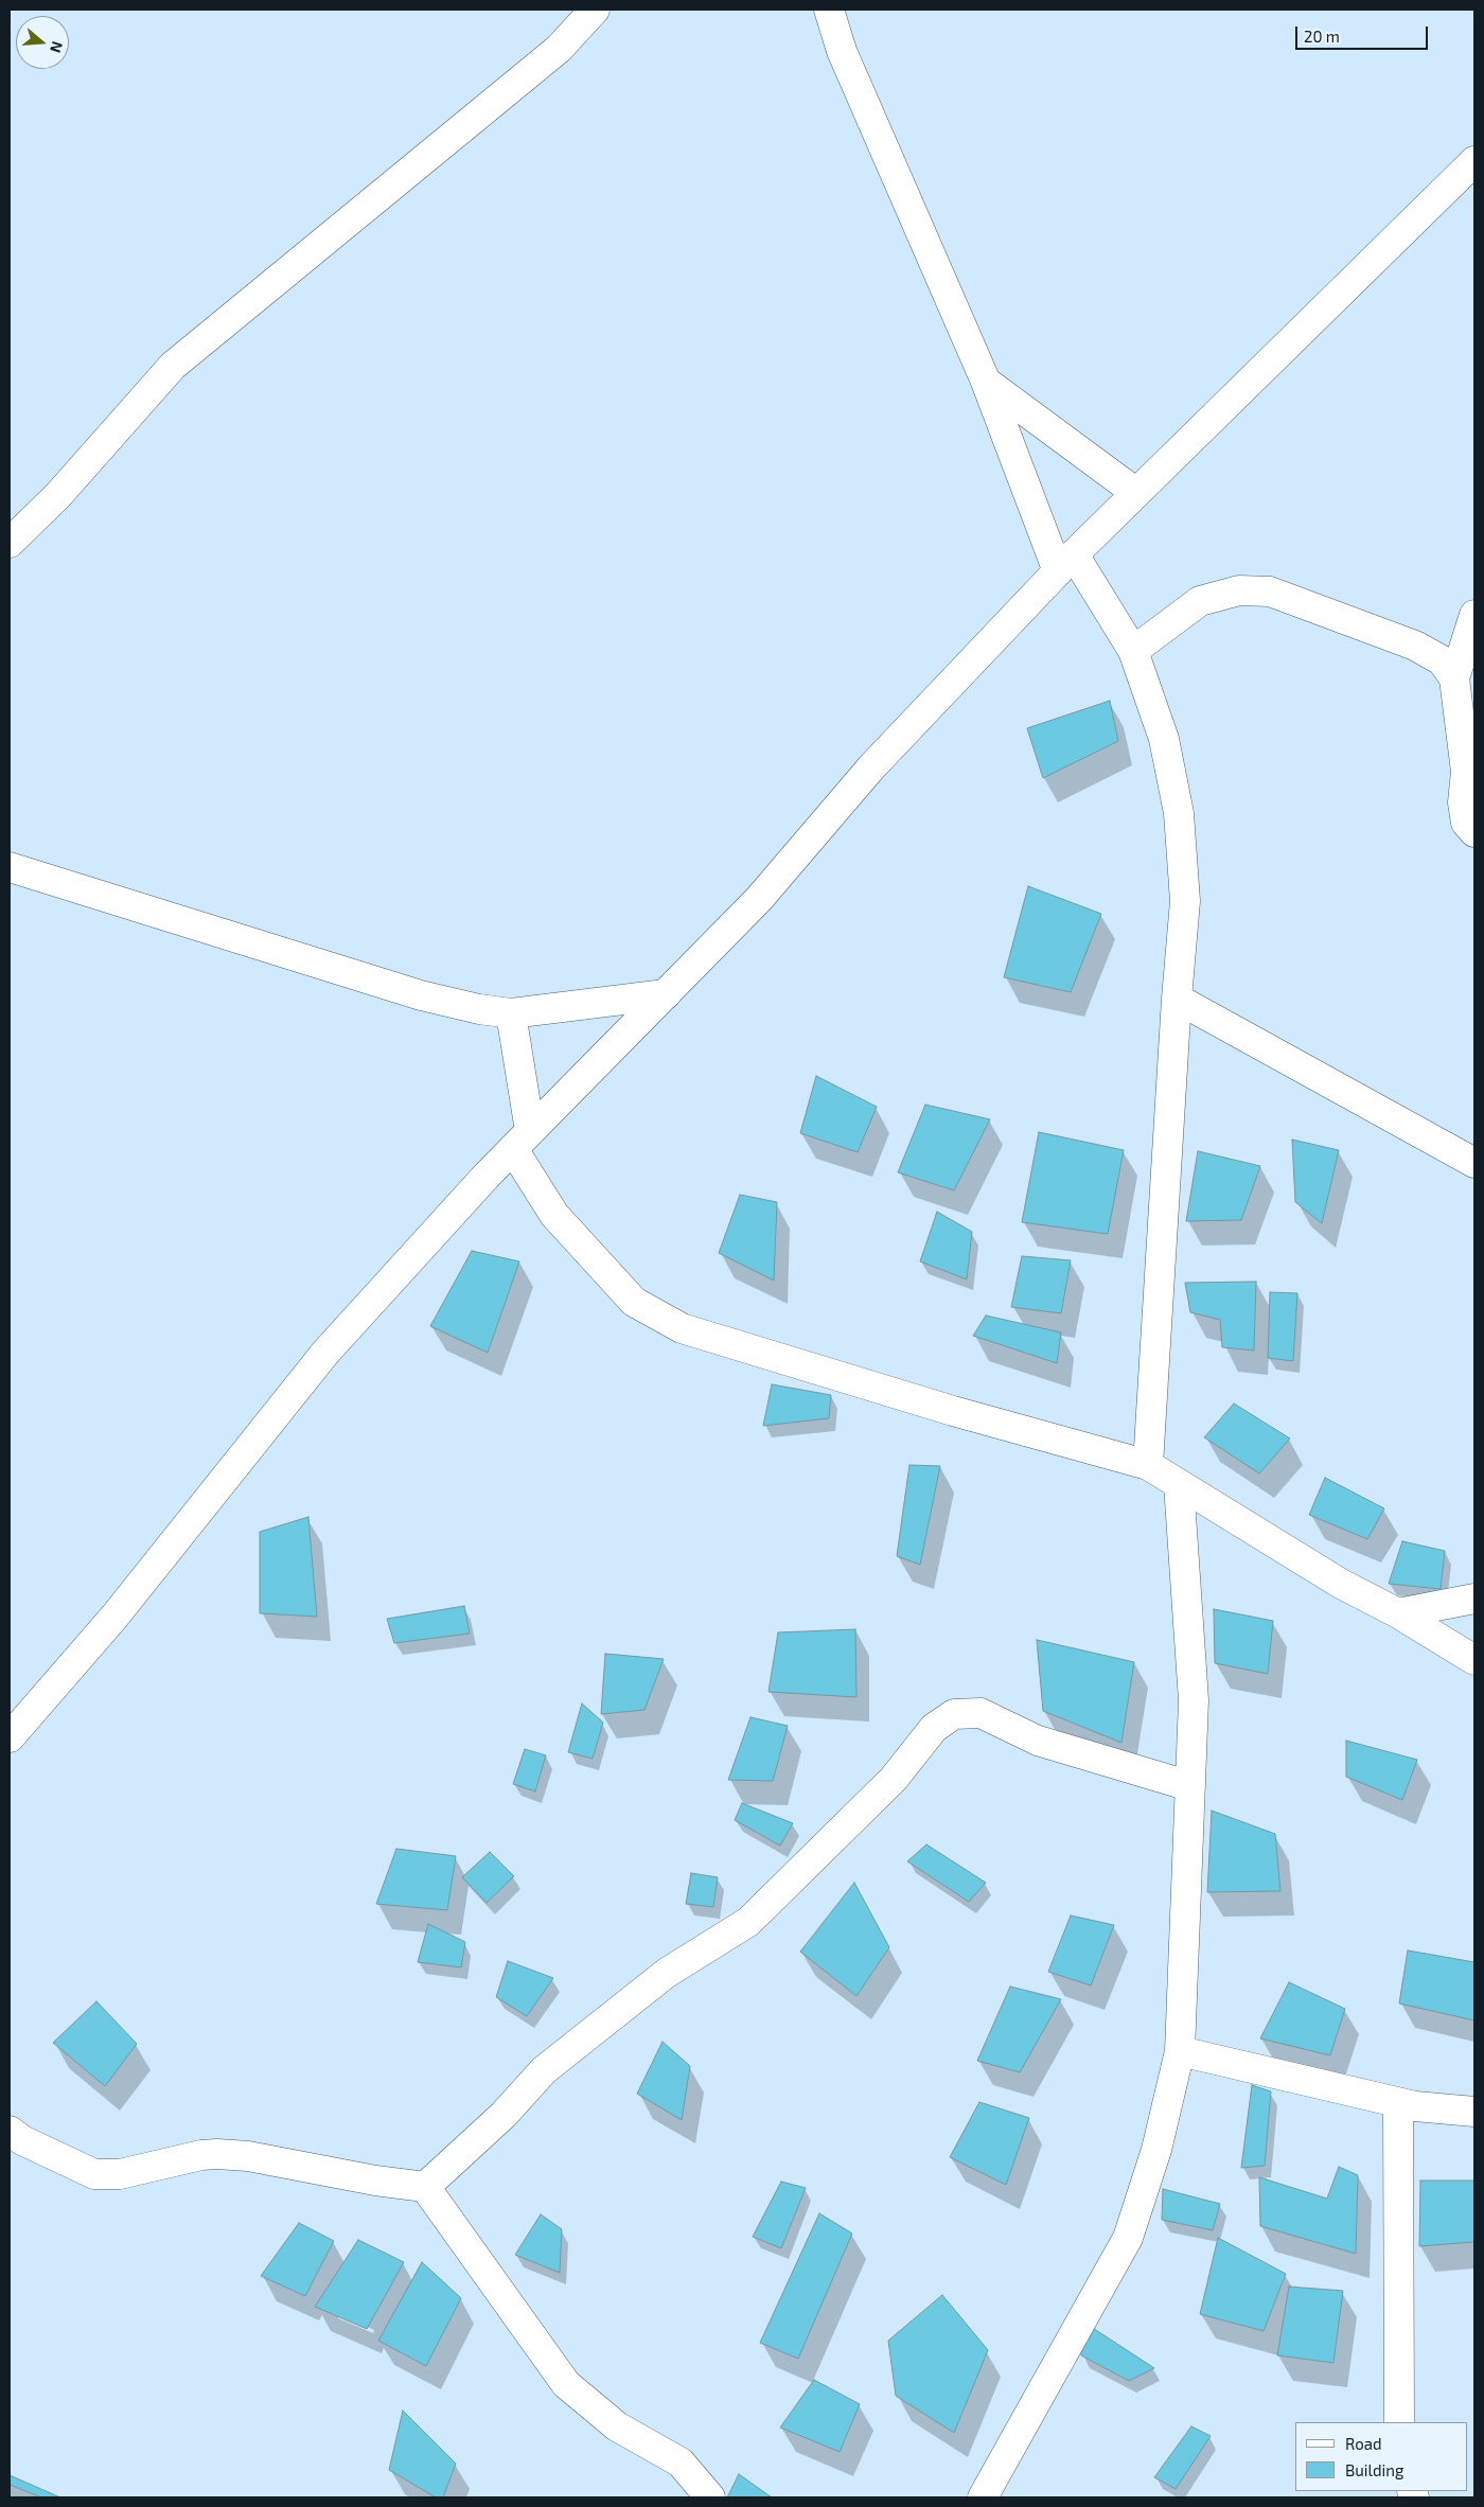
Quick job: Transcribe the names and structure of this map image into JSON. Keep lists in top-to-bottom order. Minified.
{"legend":["Road","Building"],"scale_bar":"20 m","north":"right"}
